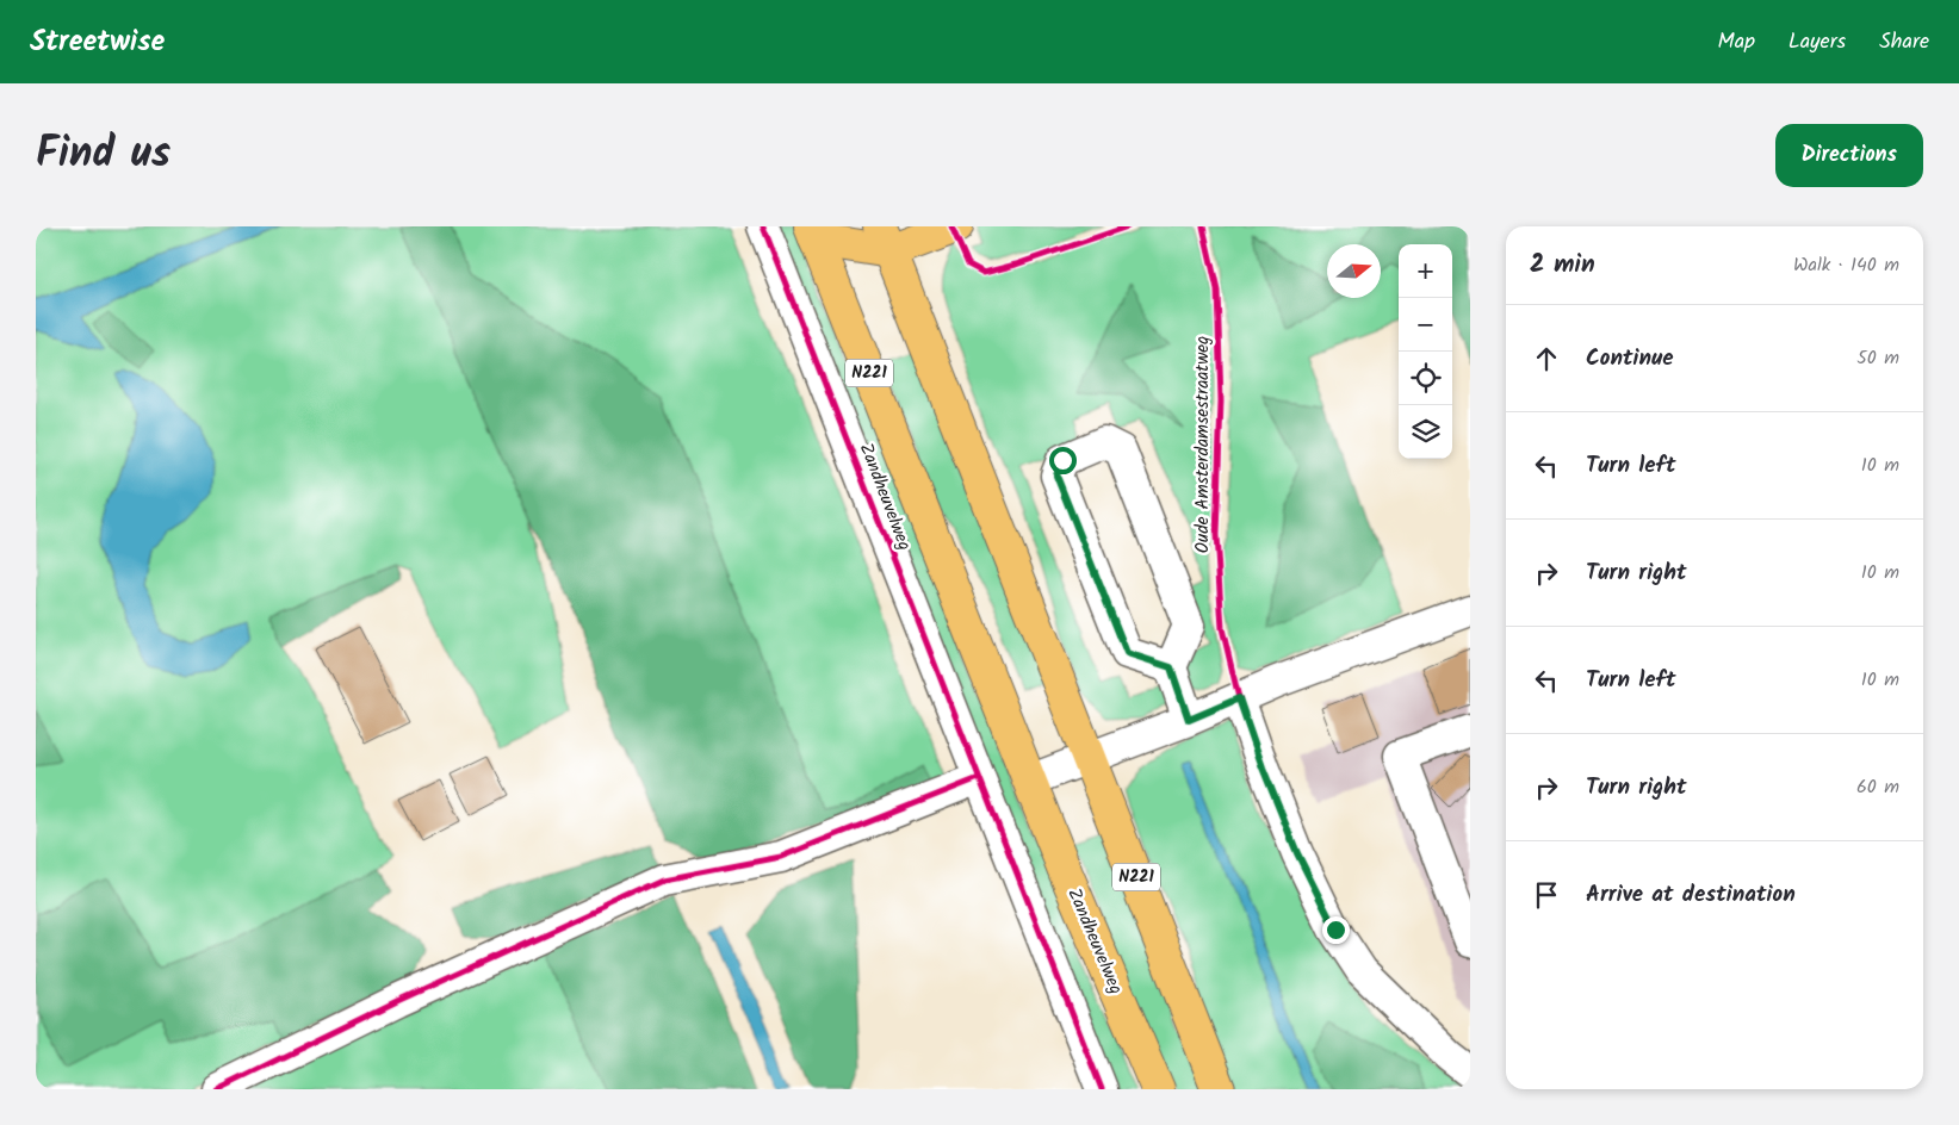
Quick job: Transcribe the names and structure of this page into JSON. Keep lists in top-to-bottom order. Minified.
{"streets":{"main road":["N221","Zandheuvelweg"],"cycle path":["Oude Amsterdamsestraatweg"]},"north":"right","page":{"header":"Streetwise","nav":["Map","Layers","Share"],"title":"Find us","buttons":"Directions","heading":["2 min","Walk · 140 m"],"map_buttons":["+","−"],"list":[["Continue","50 m"],["Turn left","10 m"],["Turn right","10 m"],["Turn left","10 m"],["Turn right","60 m"],"Arrive at destination"]}}
